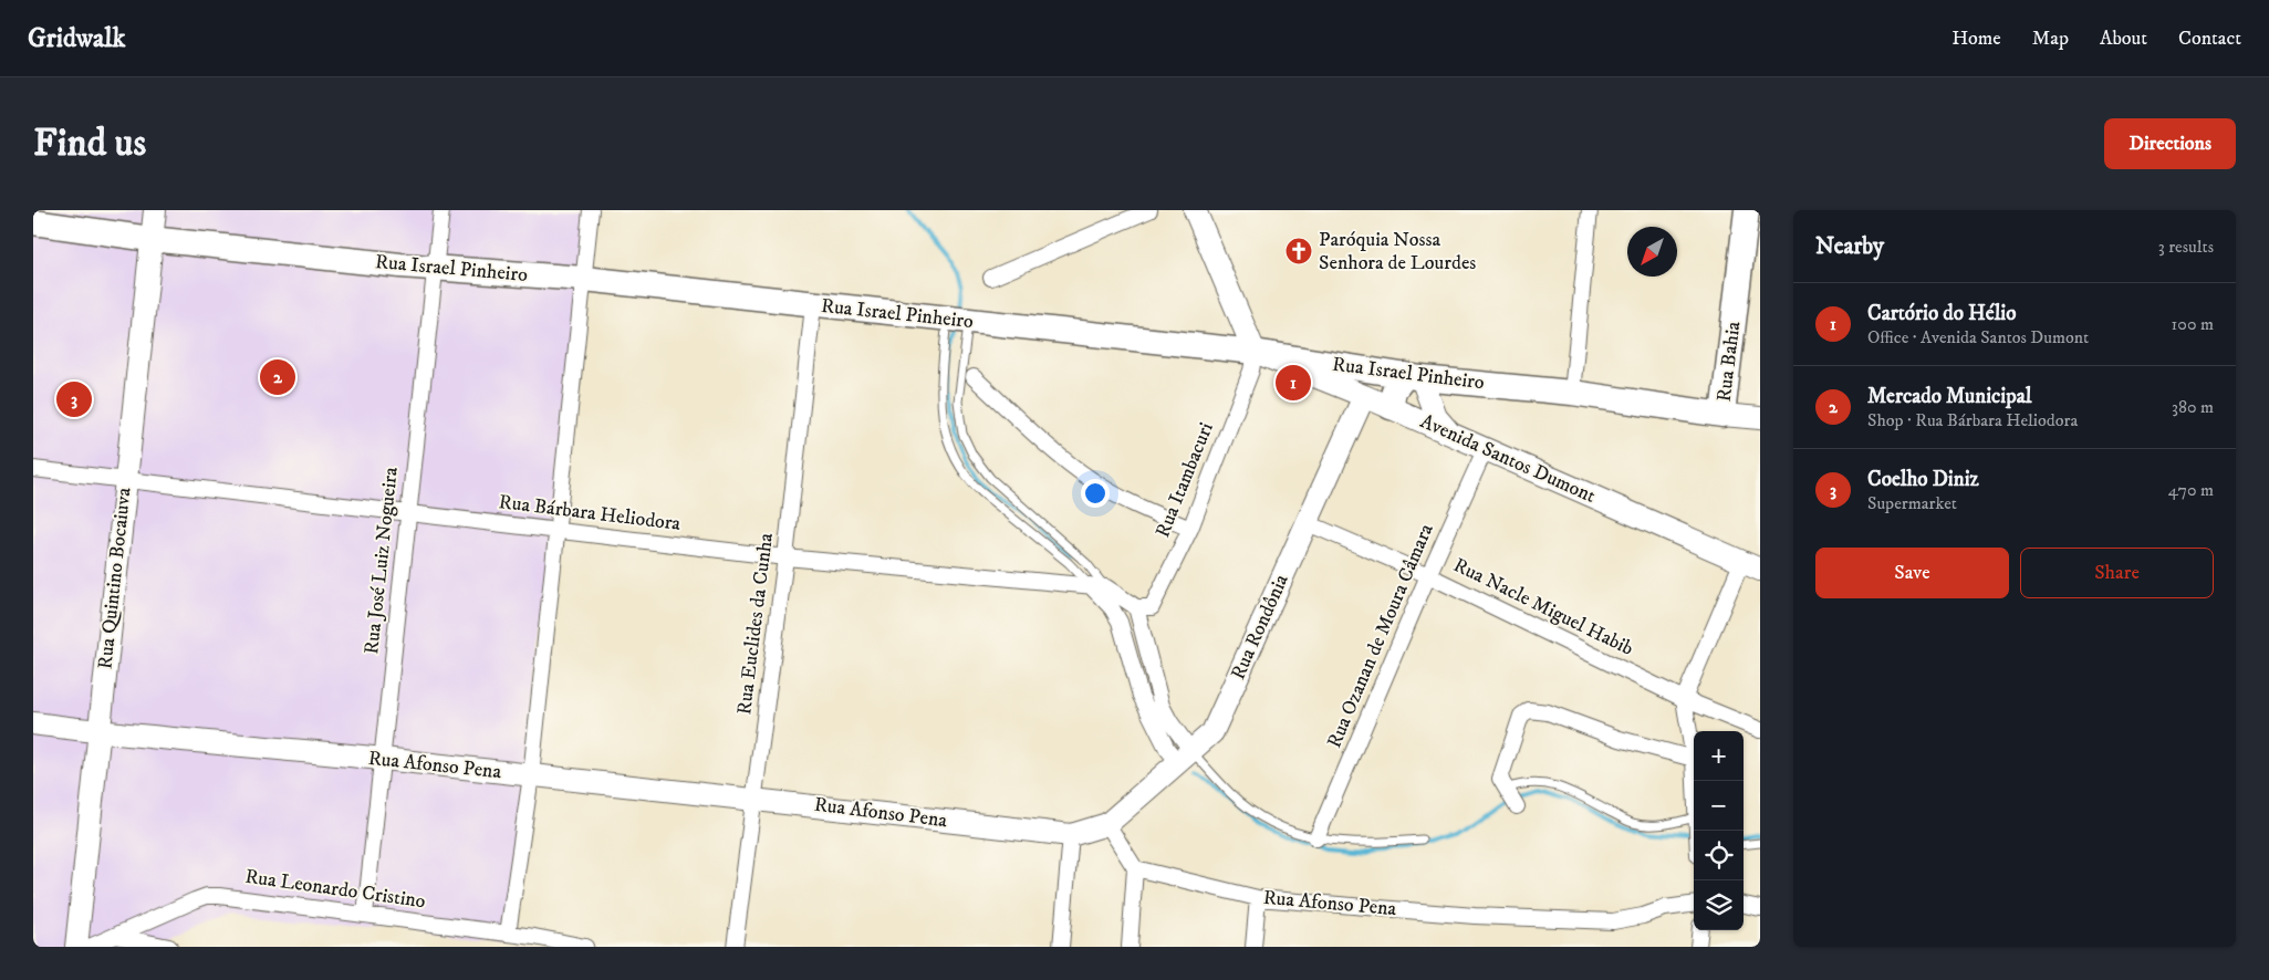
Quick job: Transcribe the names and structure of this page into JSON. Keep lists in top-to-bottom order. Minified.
{"streets":{"main road":["Rua Israel Pinheiro","Rua Bahia"],"street":["Avenida Santos Dumont","Rua Itambacuri","Rua Bárbara Heliodora","Rua José Luiz Nogueira","Rua Quintino Bocaiuva","Rua Nacle Miguel Habib","Rua Euclides da Cunha","Rua Rondônia","Rua Ozanan de Moura Câmara","Rua Afonso Pena","Rua Leonardo Cristino"]},"crossings":[["Rua Israel Pinheiro","Rua Bahia"],["Rua Israel Pinheiro","Avenida Santos Dumont"],["Rua Israel Pinheiro","Rua Itambacuri"],["Rua Israel Pinheiro","Rua José Luiz Nogueira"],["Rua Israel Pinheiro","Rua Quintino Bocaiuva"],["Rua Israel Pinheiro","Rua Euclides da Cunha"],["Avenida Santos Dumont","Rua Itambacuri"],["Avenida Santos Dumont","Rua Rondônia"],["Avenida Santos Dumont","Rua Ozanan de Moura Câmara"],["Rua Itambacuri","Rua Bárbara Heliodora"],["Rua Bárbara Heliodora","Rua José Luiz Nogueira"],["Rua Bárbara Heliodora","Rua Quintino Bocaiuva"],["Rua Bárbara Heliodora","Rua Euclides da Cunha"],["Rua José Luiz Nogueira","Rua Afonso Pena"],["Rua José Luiz Nogueira","Rua Leonardo Cristino"],["Rua Quintino Bocaiuva","Rua Afonso Pena"],["Rua Nacle Miguel Habib","Rua Rondônia"],["Rua Nacle Miguel Habib","Rua Ozanan de Moura Câmara"],["Rua Euclides da Cunha","Rua Afonso Pena"],["Rua Rondônia","Rua Afonso Pena"]],"places":{"church":["Paróquia Nossa Senhora de Lourdes"]},"north":"bottom left","page":{"header":"Gridwalk","nav":["Home","Map","About","Contact"],"buttons":["Directions",["Save","Share"]],"title":"Find us","heading":["Nearby","3 results"],"list":[{"mark":"1","name":"Cartório do Hélio","note":"Office · Avenida Santos Dumont","value":"100 m"},{"mark":"2","name":"Mercado Municipal","note":"Shop · Rua Bárbara Heliodora","value":"380 m"},{"mark":"3","name":"Coelho Diniz","note":"Supermarket","value":"470 m"}],"pins":["2","1","3"],"map_buttons":["+","−"]}}
